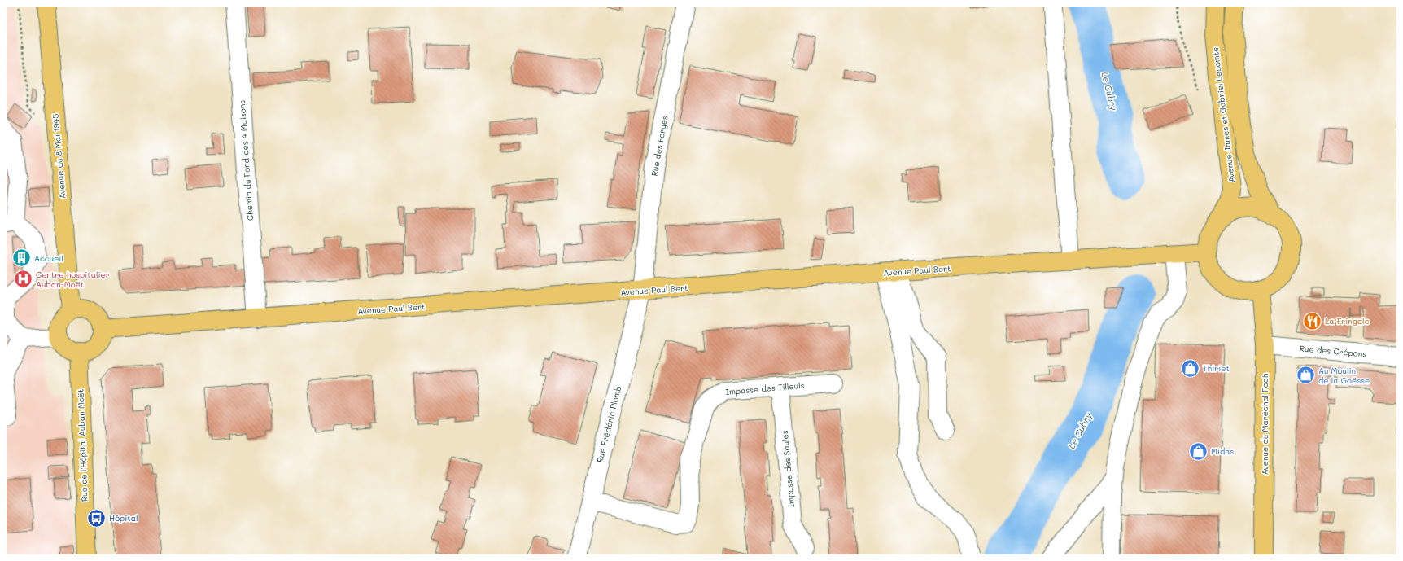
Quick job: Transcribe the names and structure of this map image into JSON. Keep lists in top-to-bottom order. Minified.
{"streets":{"main road":["Avenue James et Gabriel Lecomte","Avenue du 8 Mai 1945","Avenue Paul Bert","Avenue du Maréchal Foch","Rue de l'Hôpital Auban Moët"],"street":["Rue des Forges","Chemin du Fond des 4 Maisons","Rue des Crépons","Impasse des Tilleuls","Rue Frédéric Plomb","Impasse des Saules"]},"crossings":[["Avenue James et Gabriel Lecomte","Avenue Paul Bert"],["Avenue James et Gabriel Lecomte","Avenue du Maréchal Foch"],["Rue des Forges","Avenue Paul Bert"],["Rue des Forges","Rue Frédéric Plomb"],["Avenue du 8 Mai 1945","Avenue Paul Bert"],["Avenue du 8 Mai 1945","Rue de l'Hôpital Auban Moët"],["Chemin du Fond des 4 Maisons","Avenue Paul Bert"],["Avenue Paul Bert","Rue Frédéric Plomb"],["Avenue Paul Bert","Avenue du Maréchal Foch"],["Avenue Paul Bert","Rue de l'Hôpital Auban Moët"],["Rue des Crépons","Avenue du Maréchal Foch"],["Impasse des Tilleuls","Rue Frédéric Plomb"],["Impasse des Tilleuls","Impasse des Saules"]],"water":["Le Cubry"],"places":{"building":["Accueil"],"hospital":["Centre hospitalier Auban-Moët"],"restaurant":["La Fringale"],"shop":["Thiriet","Au Moulin de la Goësse","Midas"],"bus stop":["Hôpital"]}}
